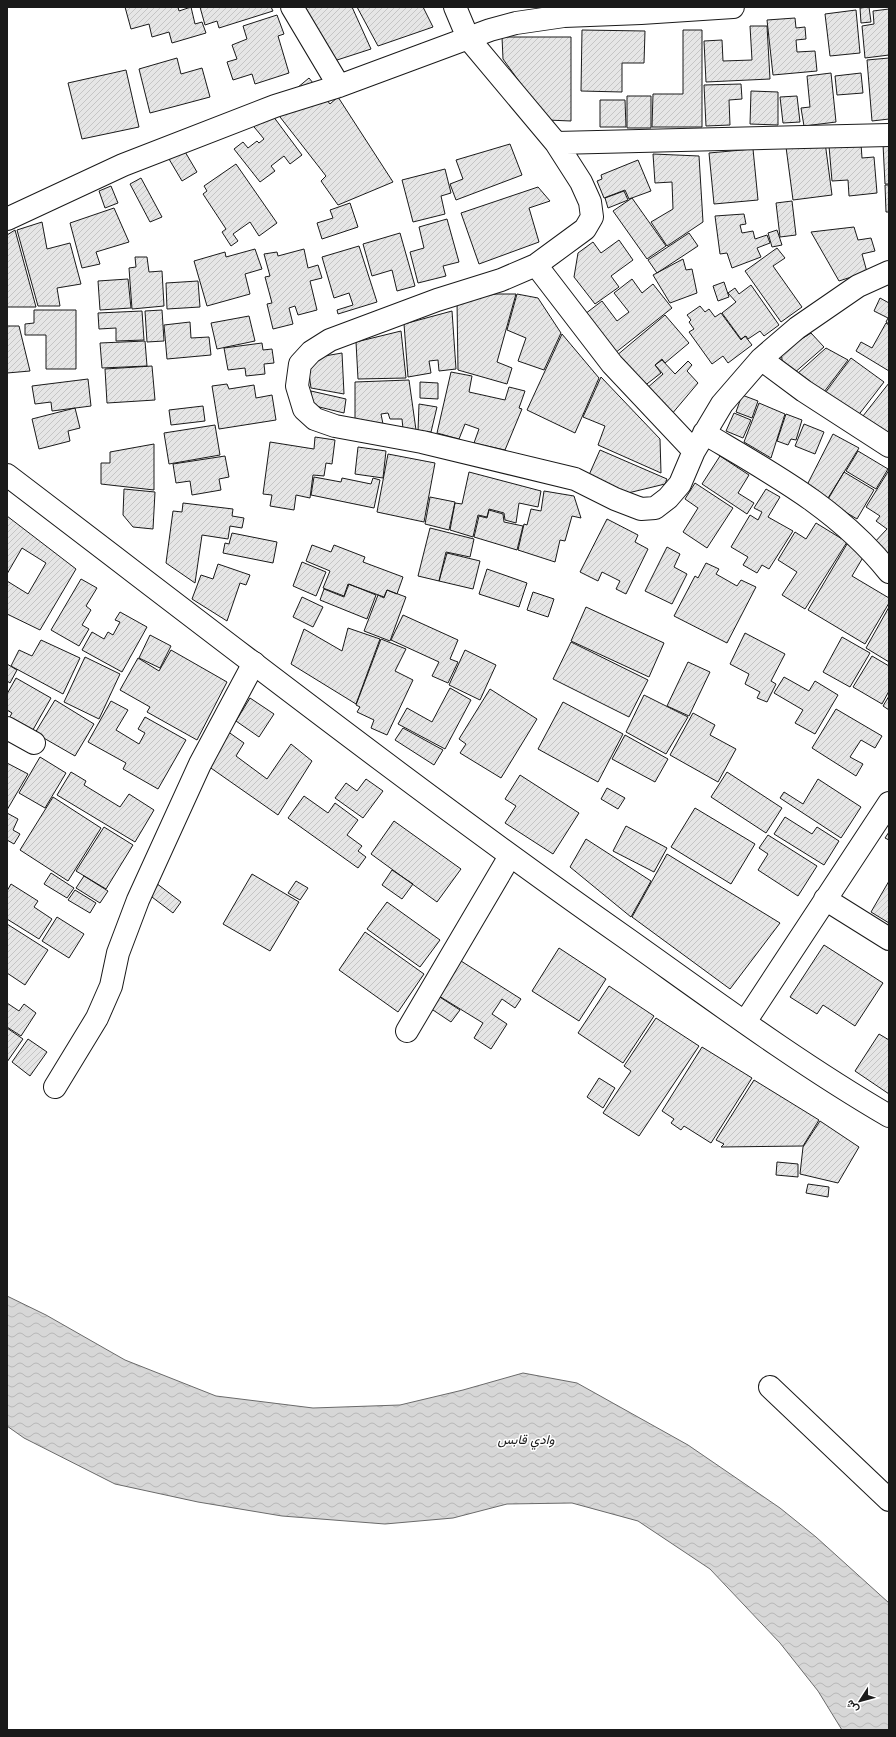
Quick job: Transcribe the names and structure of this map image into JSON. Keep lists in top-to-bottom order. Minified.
{"water":["وادي قابس"],"north":"bottom left"}
